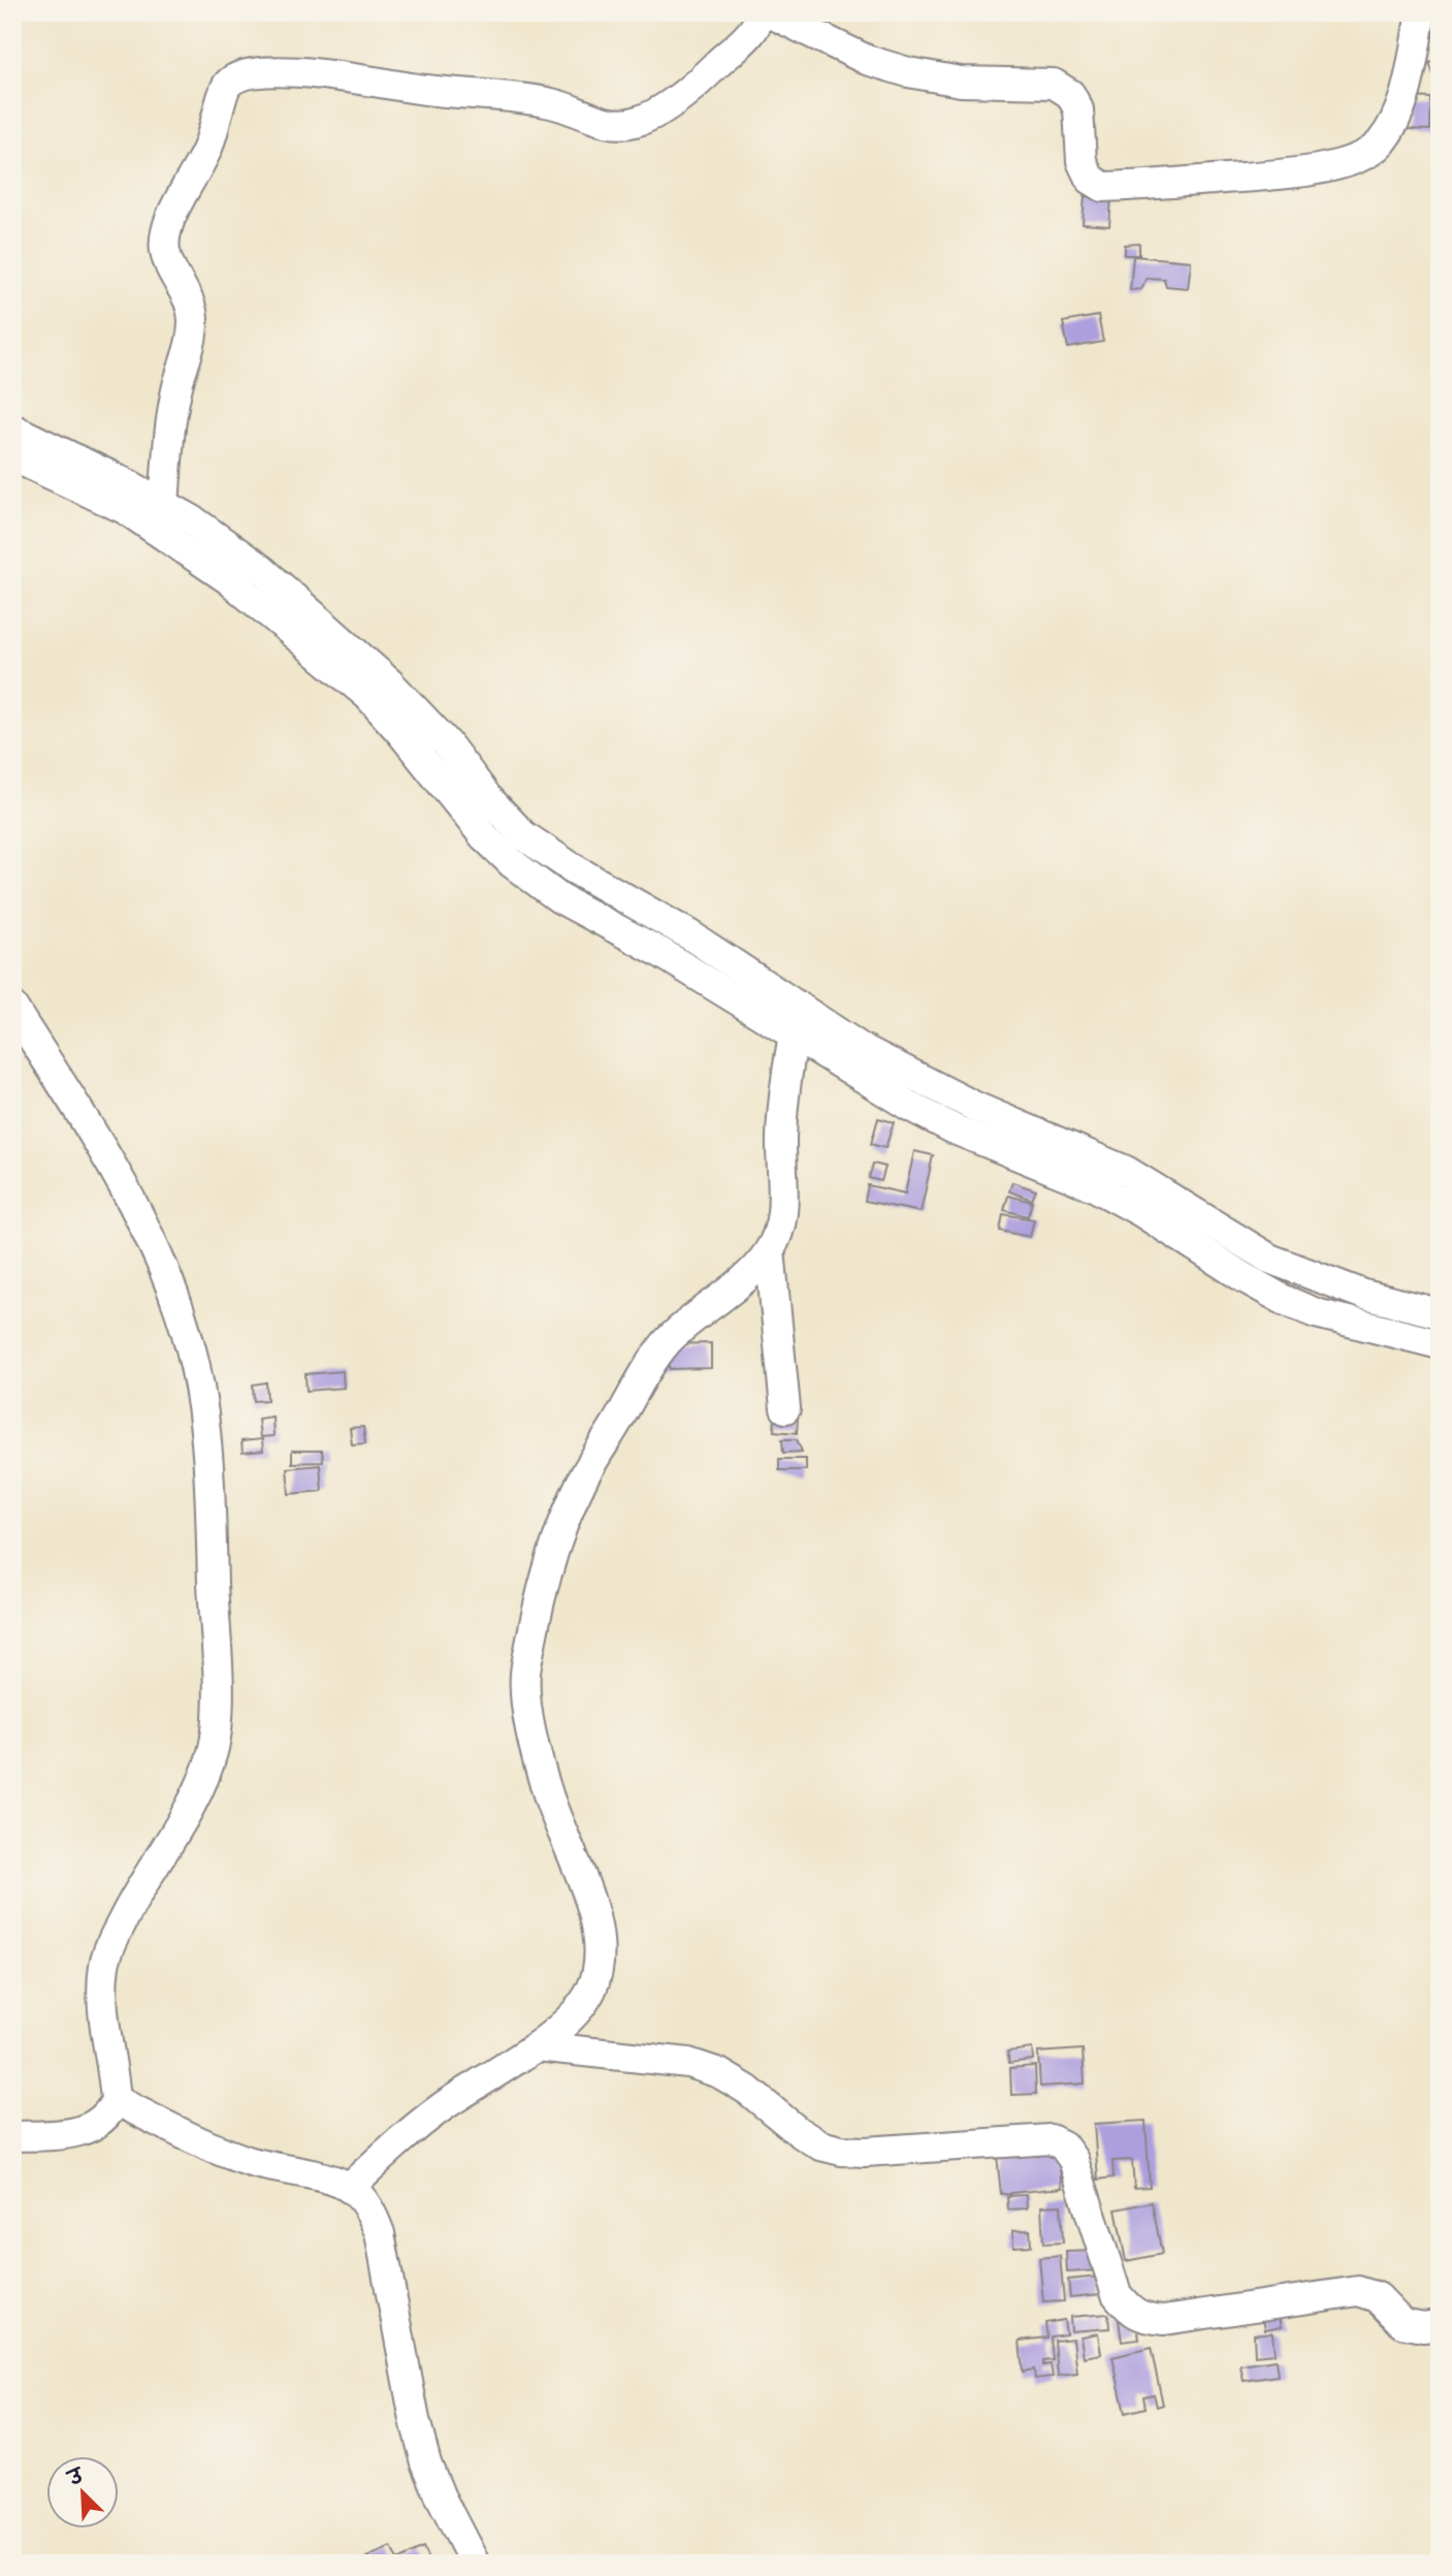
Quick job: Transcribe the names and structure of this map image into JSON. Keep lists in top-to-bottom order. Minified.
{"north":"top left"}
